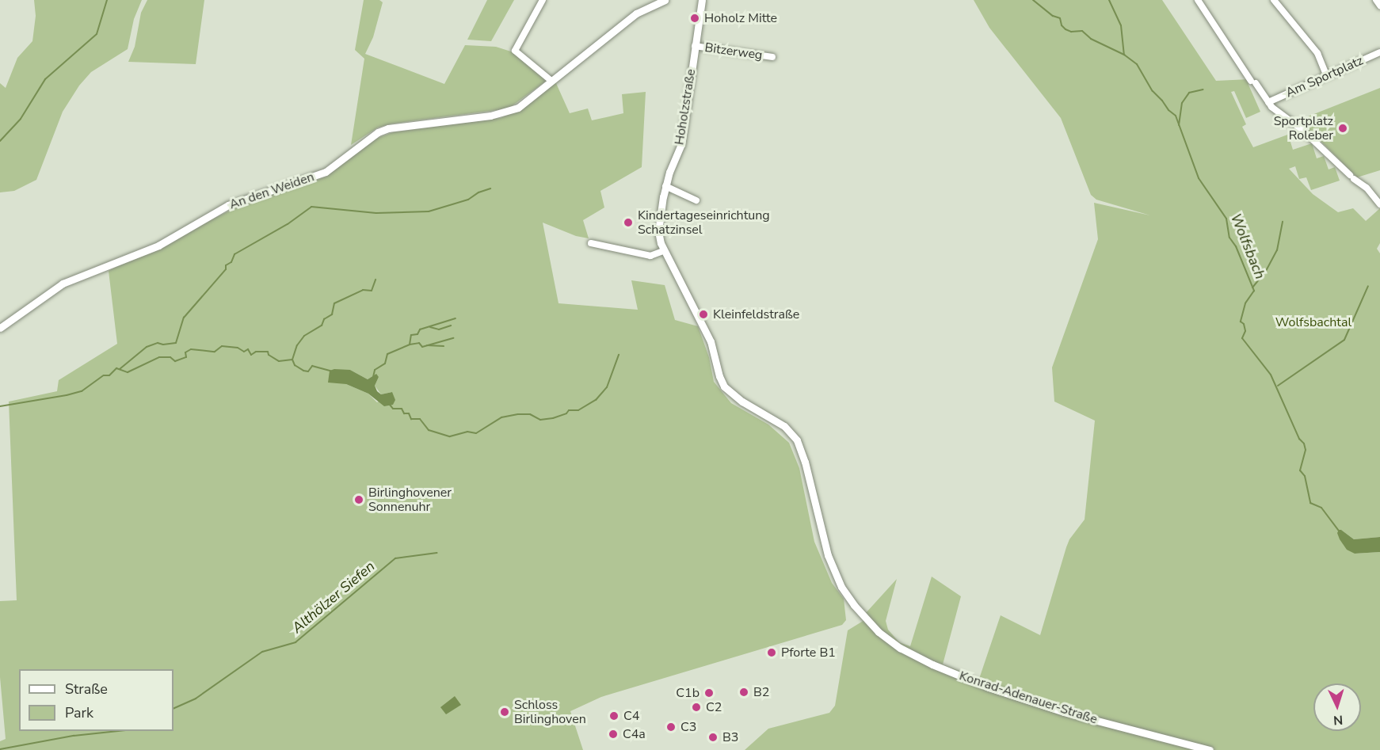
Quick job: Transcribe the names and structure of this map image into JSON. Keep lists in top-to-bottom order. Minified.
{"streets":{"street":["Bitzerweg","Am Sportplatz","Hoholzstraße","An den Weiden","Konrad-Adenauer-Straße"]},"crossings":[["Bitzerweg","Hoholzstraße"],["Hoholzstraße","Konrad-Adenauer-Straße"]],"water":["Wolfsbach","Althölzer Siefen"],"parks":["Wolfsbachtal"],"places":["Hoholz Mitte","Sportplatz Roleber","Kindertageseinrichtung Schatzinsel","Kleinfeldstraße","Birlinghovener Sonnenuhr","Pforte B1","B2","C1b","C2","Schloss Birlinghoven","C4","C3","C4a","B3"],"legend":["Straße","Park"],"north":"bottom"}
